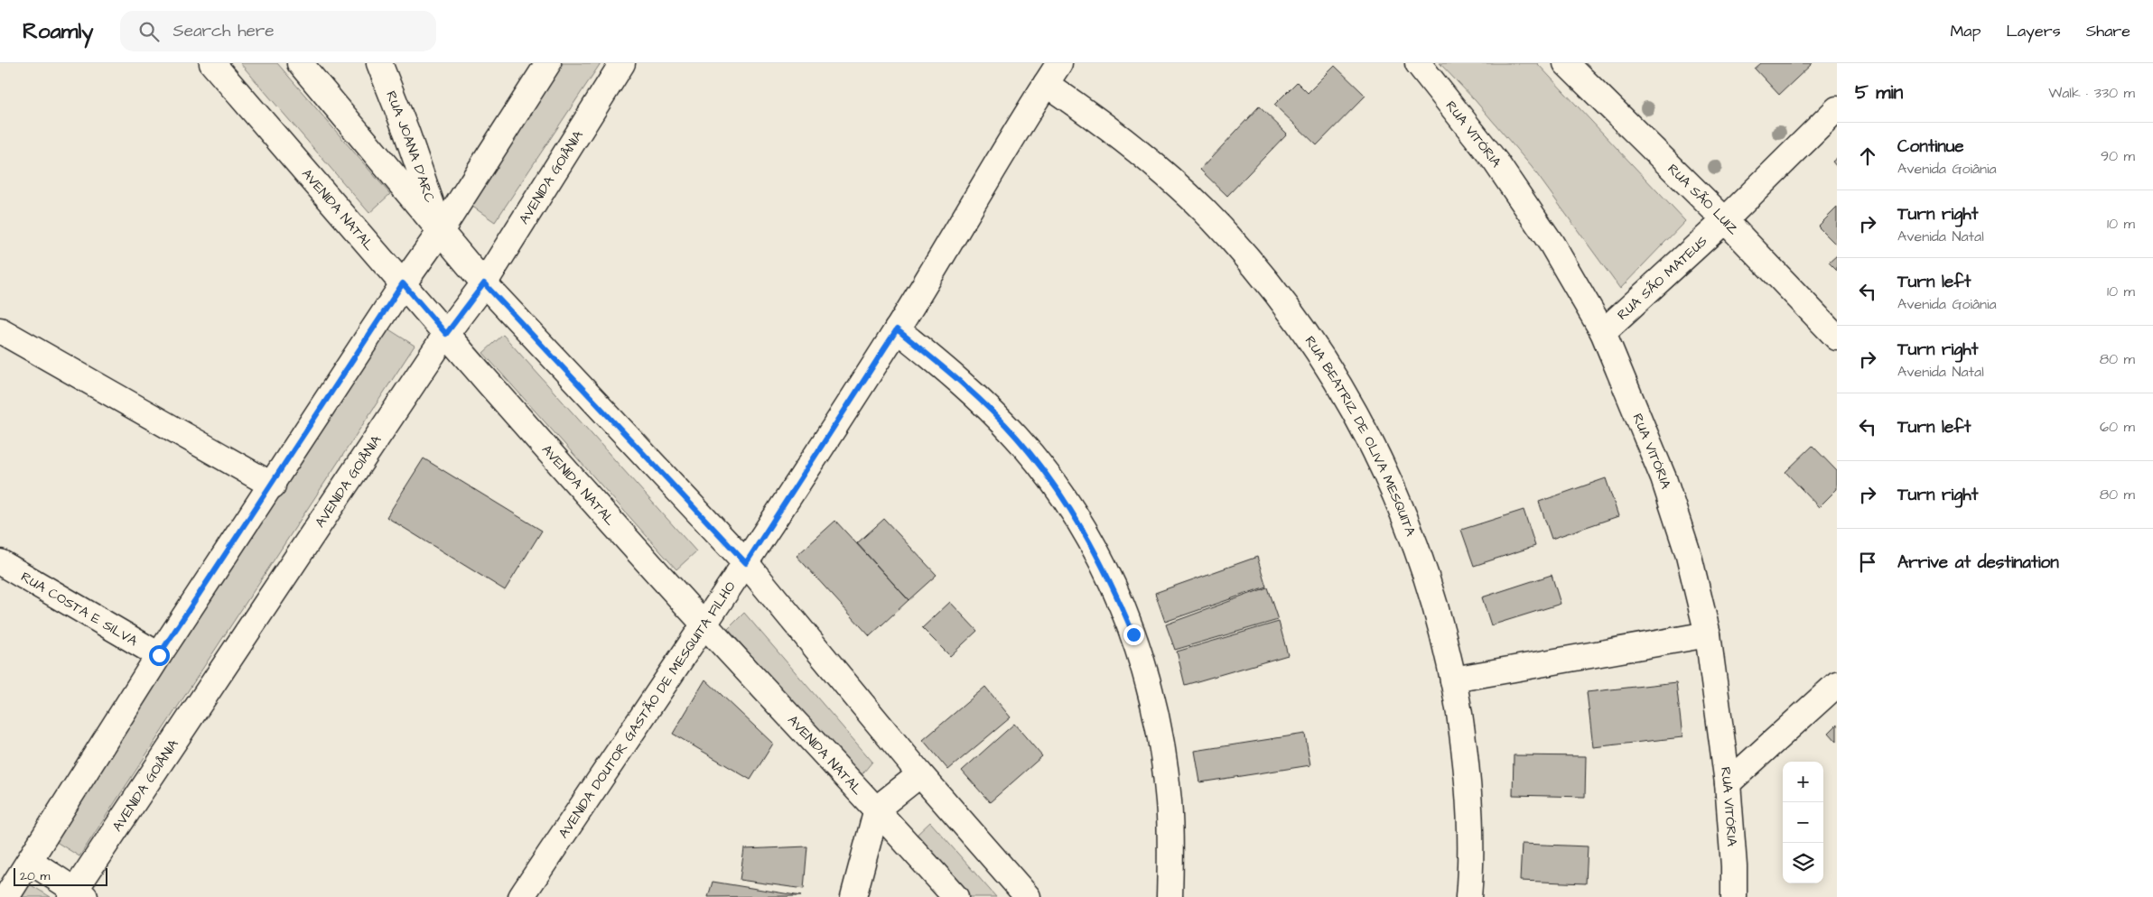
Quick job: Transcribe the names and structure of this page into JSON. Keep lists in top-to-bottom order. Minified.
{"streets":{"street":["RUA VITÓRIA","RUA JOANA D'ARC","AVENIDA GOIÂNIA","RUA SÃO LUIZ","AVENIDA NATAL","RUA SÃO MATEUS","RUA BEATRIZ DE OLIVA MESQUITA","RUA COSTA E SILVA","AVENIDA DOUTOR GASTÃO DE MESQUITA FILHO"]},"crossings":[["RUA VITÓRIA","RUA SÃO MATEUS"],["AVENIDA GOIÂNIA","AVENIDA NATAL"],["RUA SÃO LUIZ","RUA SÃO MATEUS"],["AVENIDA NATAL","AVENIDA DOUTOR GASTÃO DE MESQUITA FILHO"],["RUA BEATRIZ DE OLIVA MESQUITA","AVENIDA DOUTOR GASTÃO DE MESQUITA FILHO"]],"scale_bar":"20 m","page":{"header":"Roamly","search":"Search here","nav":["Map","Layers","Share"],"heading":["5 min","Walk · 330 m"],"list":[["Continue","Avenida Goiânia","90 m"],["Turn right","Avenida Natal","10 m"],["Turn left","Avenida Goiânia","10 m"],["Turn right","Avenida Natal","80 m"],["Turn left","60 m"],["Turn right","80 m"],"Arrive at destination"],"map_buttons":["+","−"],"scale":"20 m"}}
